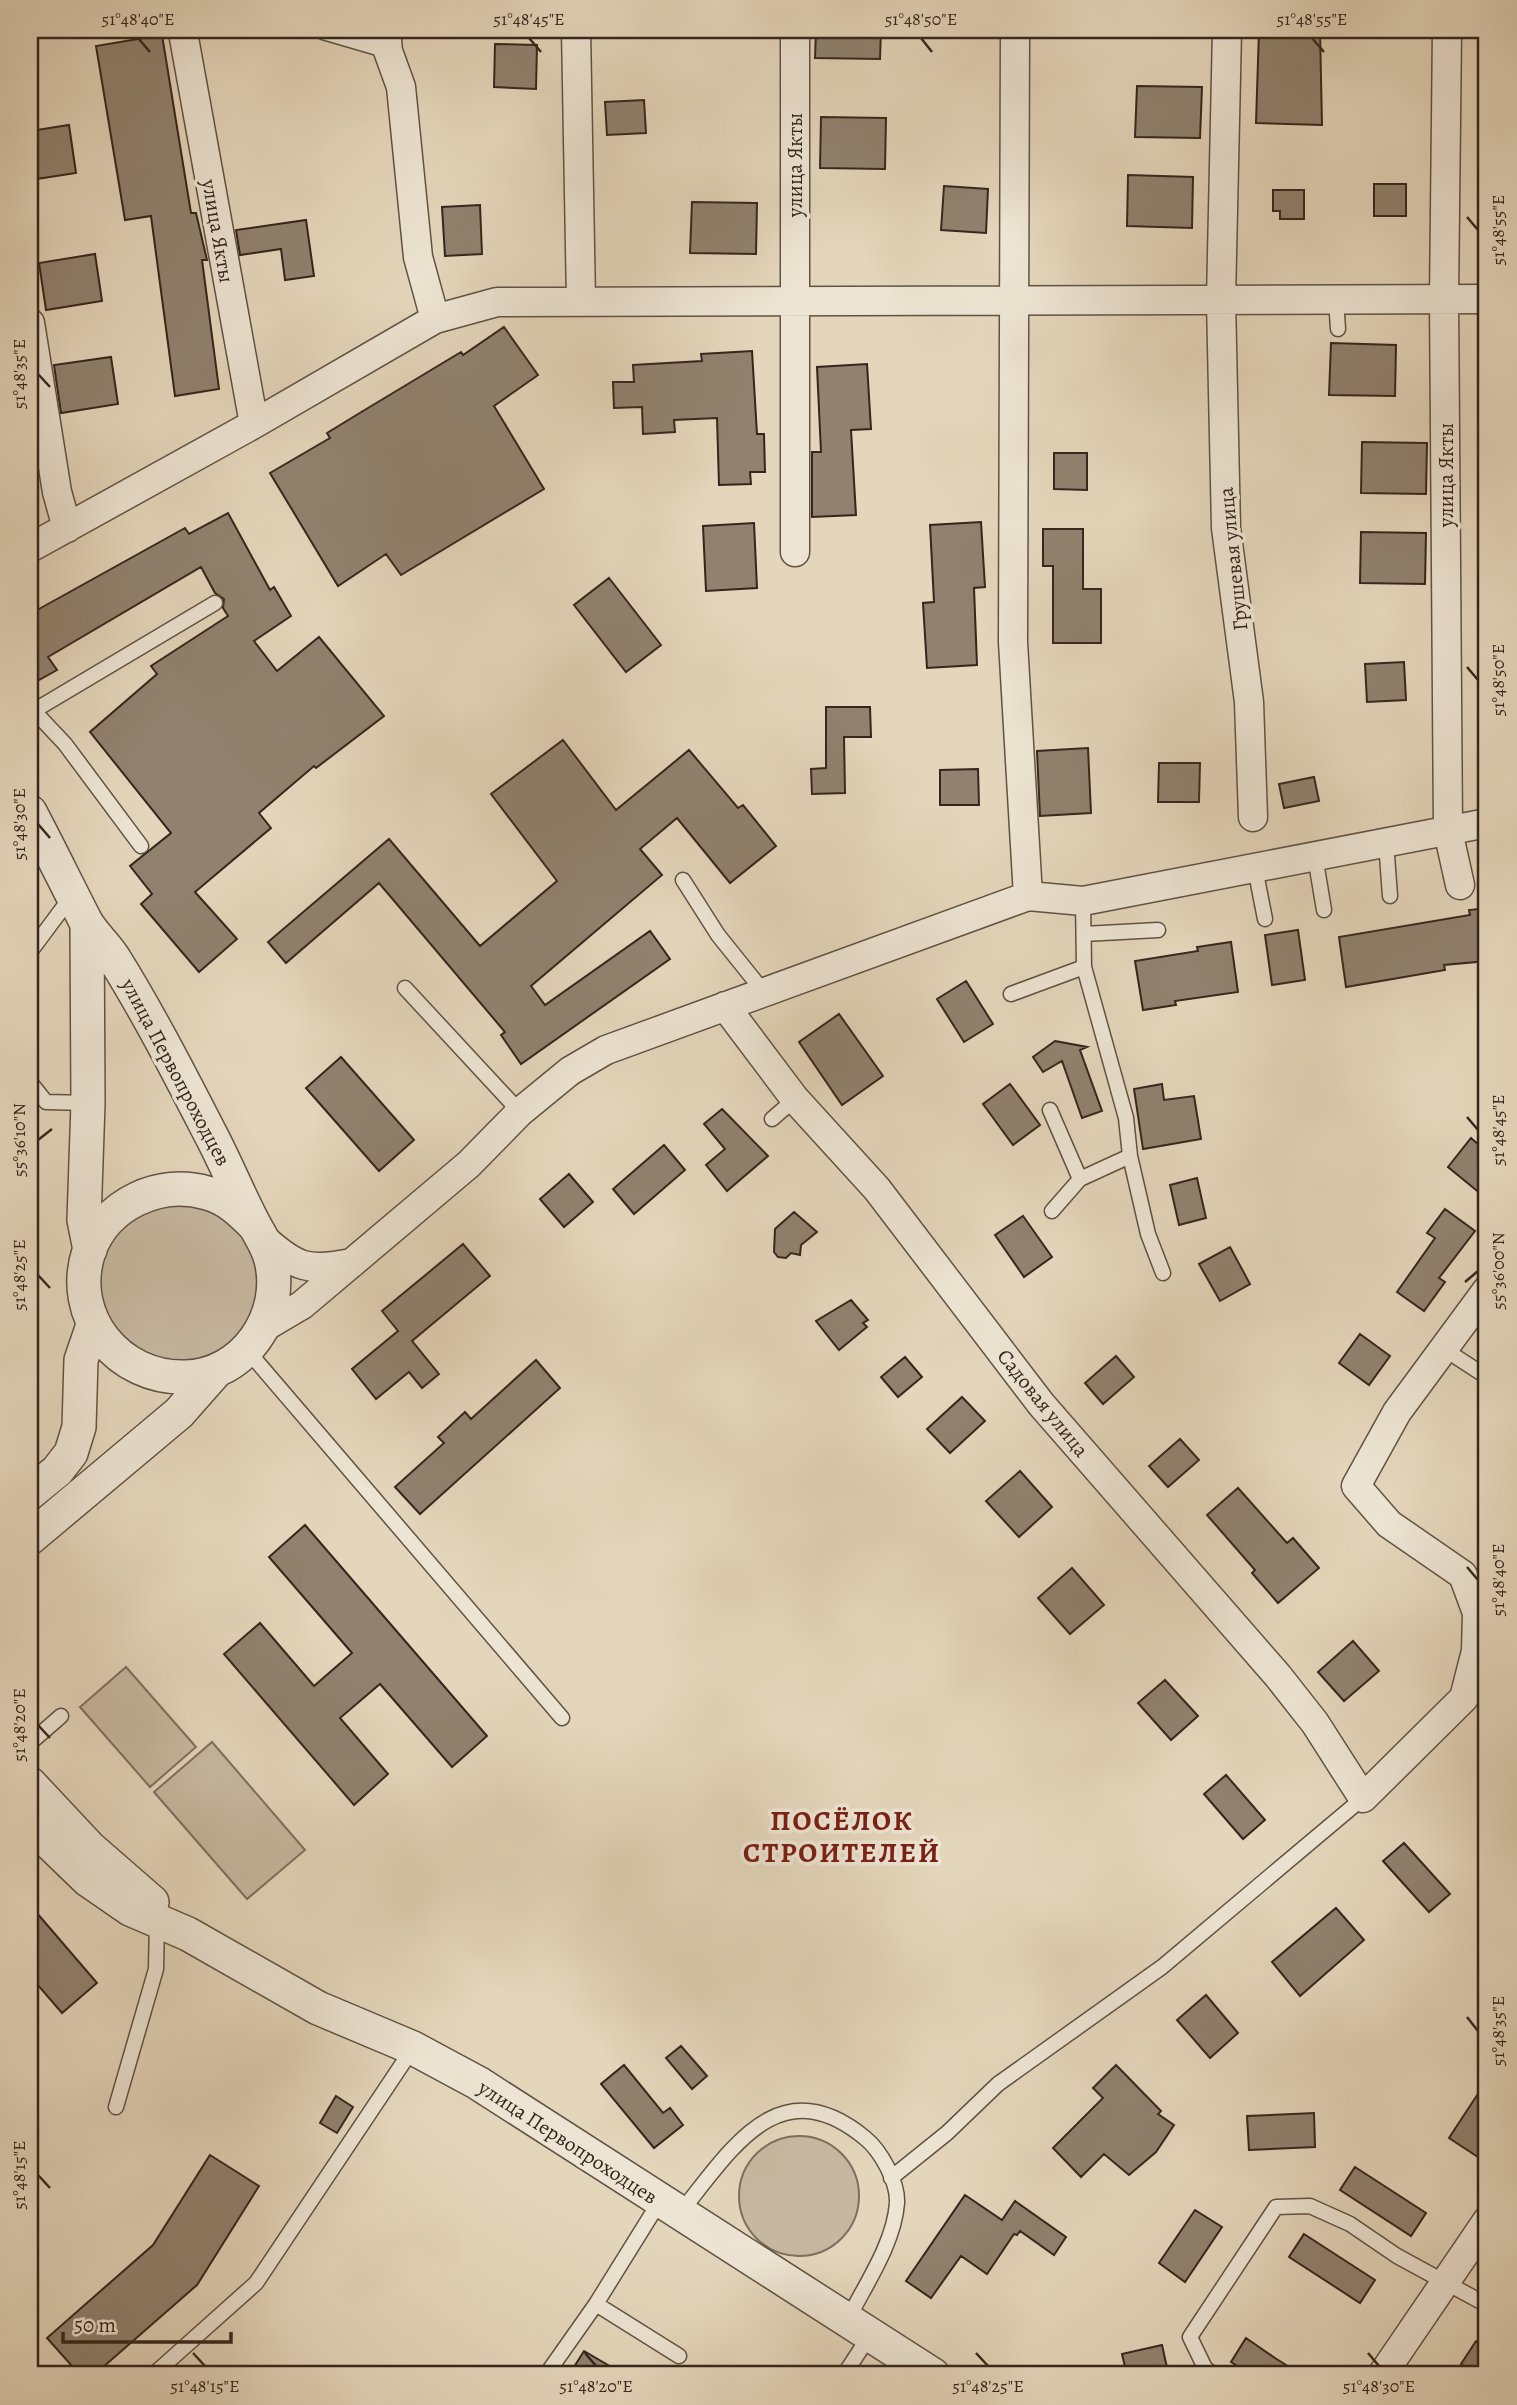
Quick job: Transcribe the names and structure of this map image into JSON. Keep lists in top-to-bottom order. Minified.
{"streets":{"street":["улица Якты","Грушевая улица","улица Первопроходцев","Садовая улица"]},"districts":["ПОСЁЛОК СТРОИТЕЛЕЙ"],"scale_bar":"50 m","coordinates":["51°48'40\"E","51°48'45\"E","51°48'50\"E","51°48'55\"E","51°48'35\"E","51°48'30\"E","55°36'10\"N","55°36'00\"N","51°48'25\"E","51°48'20\"E","51°48'15\"E"]}
